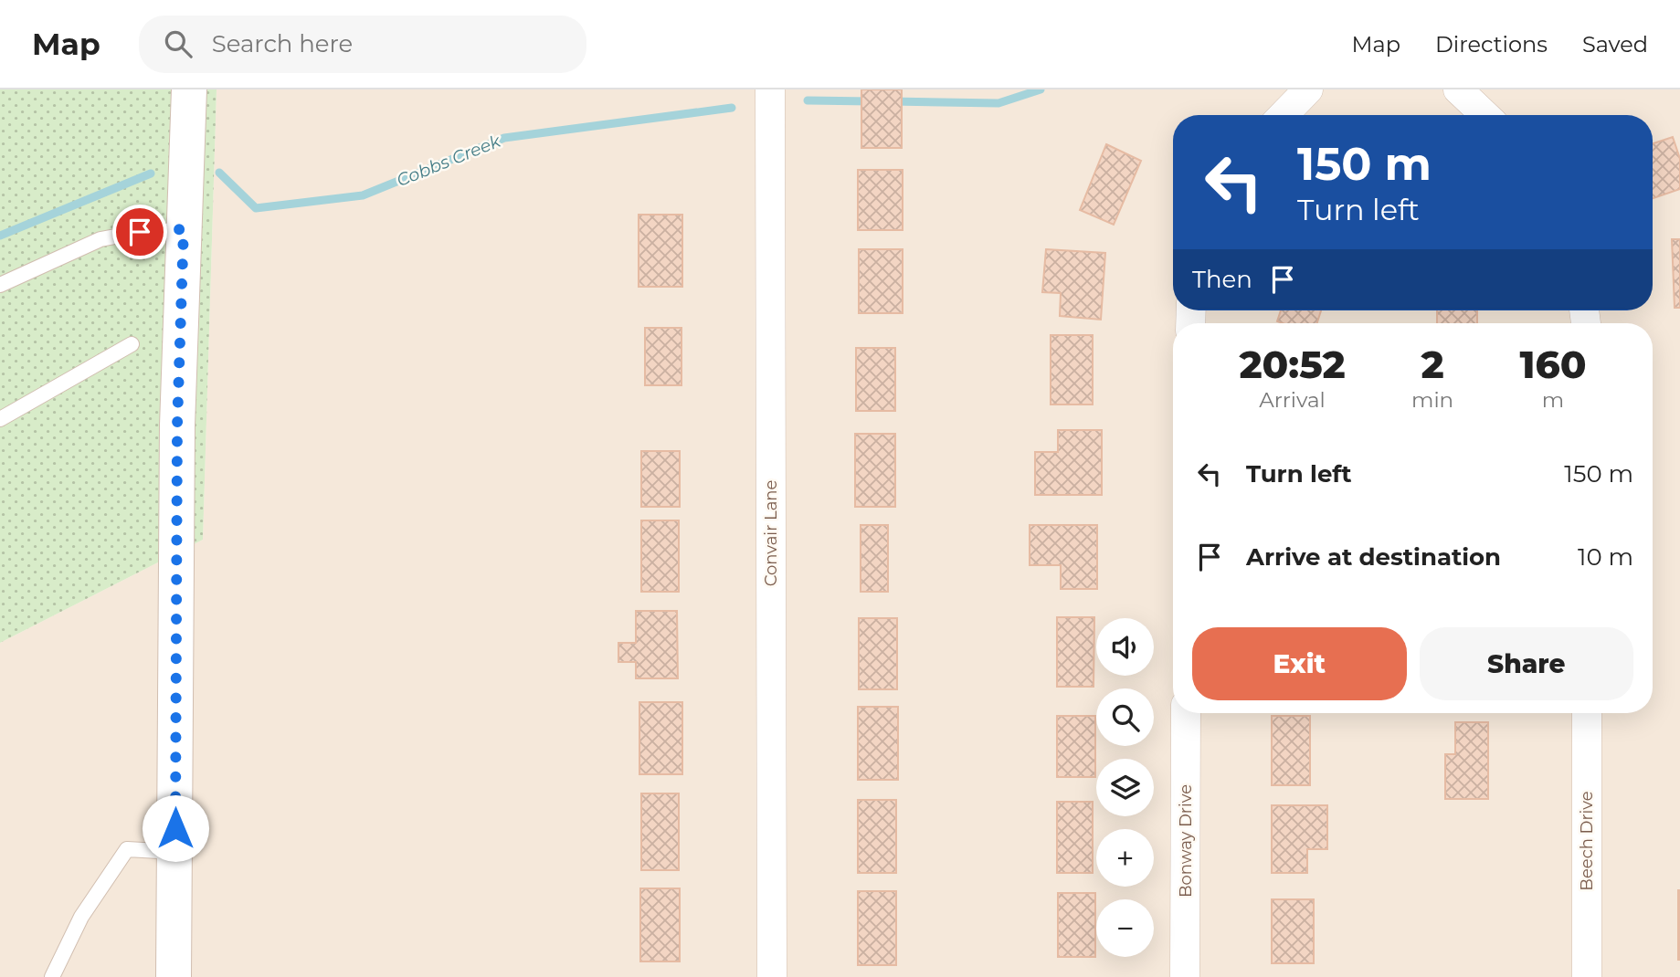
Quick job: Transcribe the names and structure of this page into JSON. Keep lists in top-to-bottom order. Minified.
{"streets":{"street":["Convair Lane","Bonway Drive","Beech Drive"]},"water":["Cobbs Creek"],"page":{"header":"Map","search":"Search here","nav":["Map","Directions","Saved"],"turn":["150 m","Turn left"],"then":"Then","eta":["20:52","Arrival","2","min","160","m"],"list":[{"name":"Turn left","value":"150 m"},{"name":"Arrive at destination","value":"10 m"}],"buttons":["Exit","Share"],"map_buttons":["+","−"]}}
